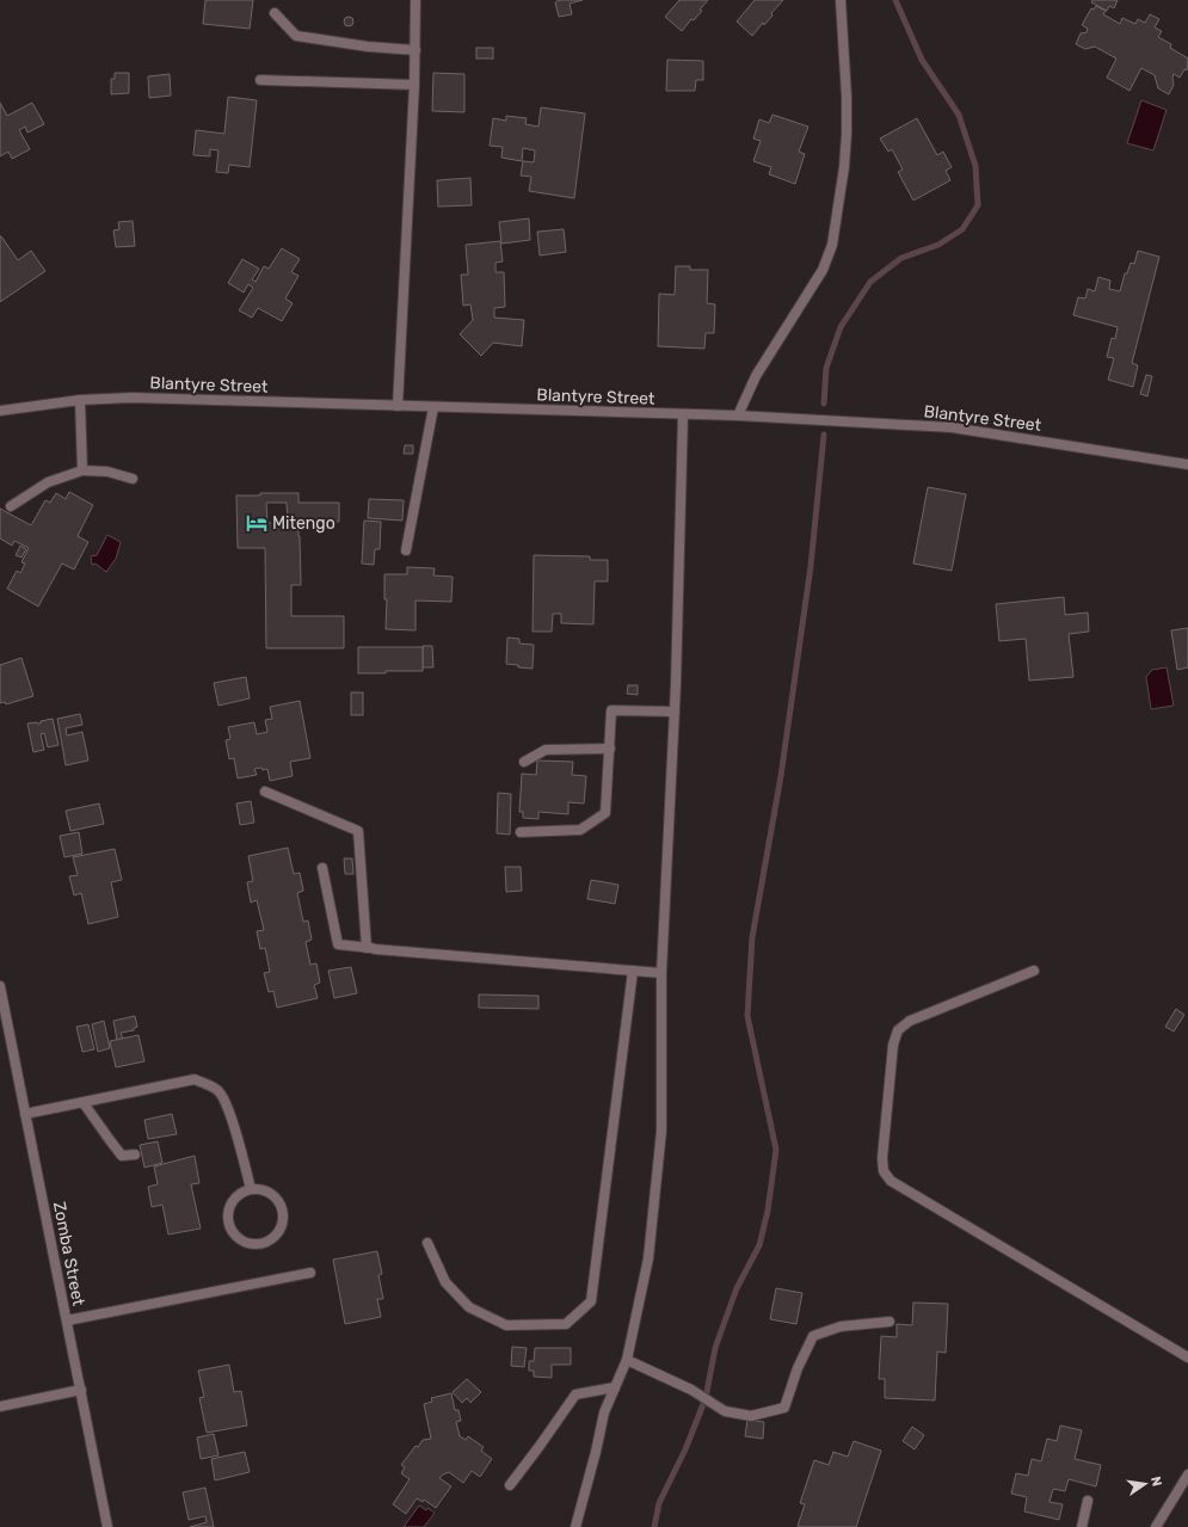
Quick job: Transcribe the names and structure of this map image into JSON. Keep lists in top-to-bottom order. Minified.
{"streets":{"street":["Blantyre Street","Zomba Street"]},"places":{"hotel":["Mitengo"]},"north":"right"}
